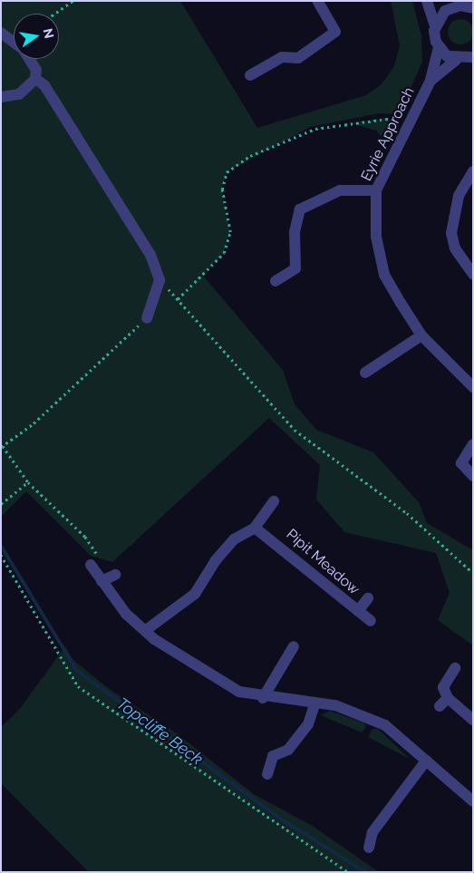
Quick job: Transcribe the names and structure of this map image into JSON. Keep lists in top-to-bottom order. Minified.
{"streets":{"street":["Eyrie Approach","Pipit Meadow"]},"water":["Topcliffe Beck"],"north":"right"}
